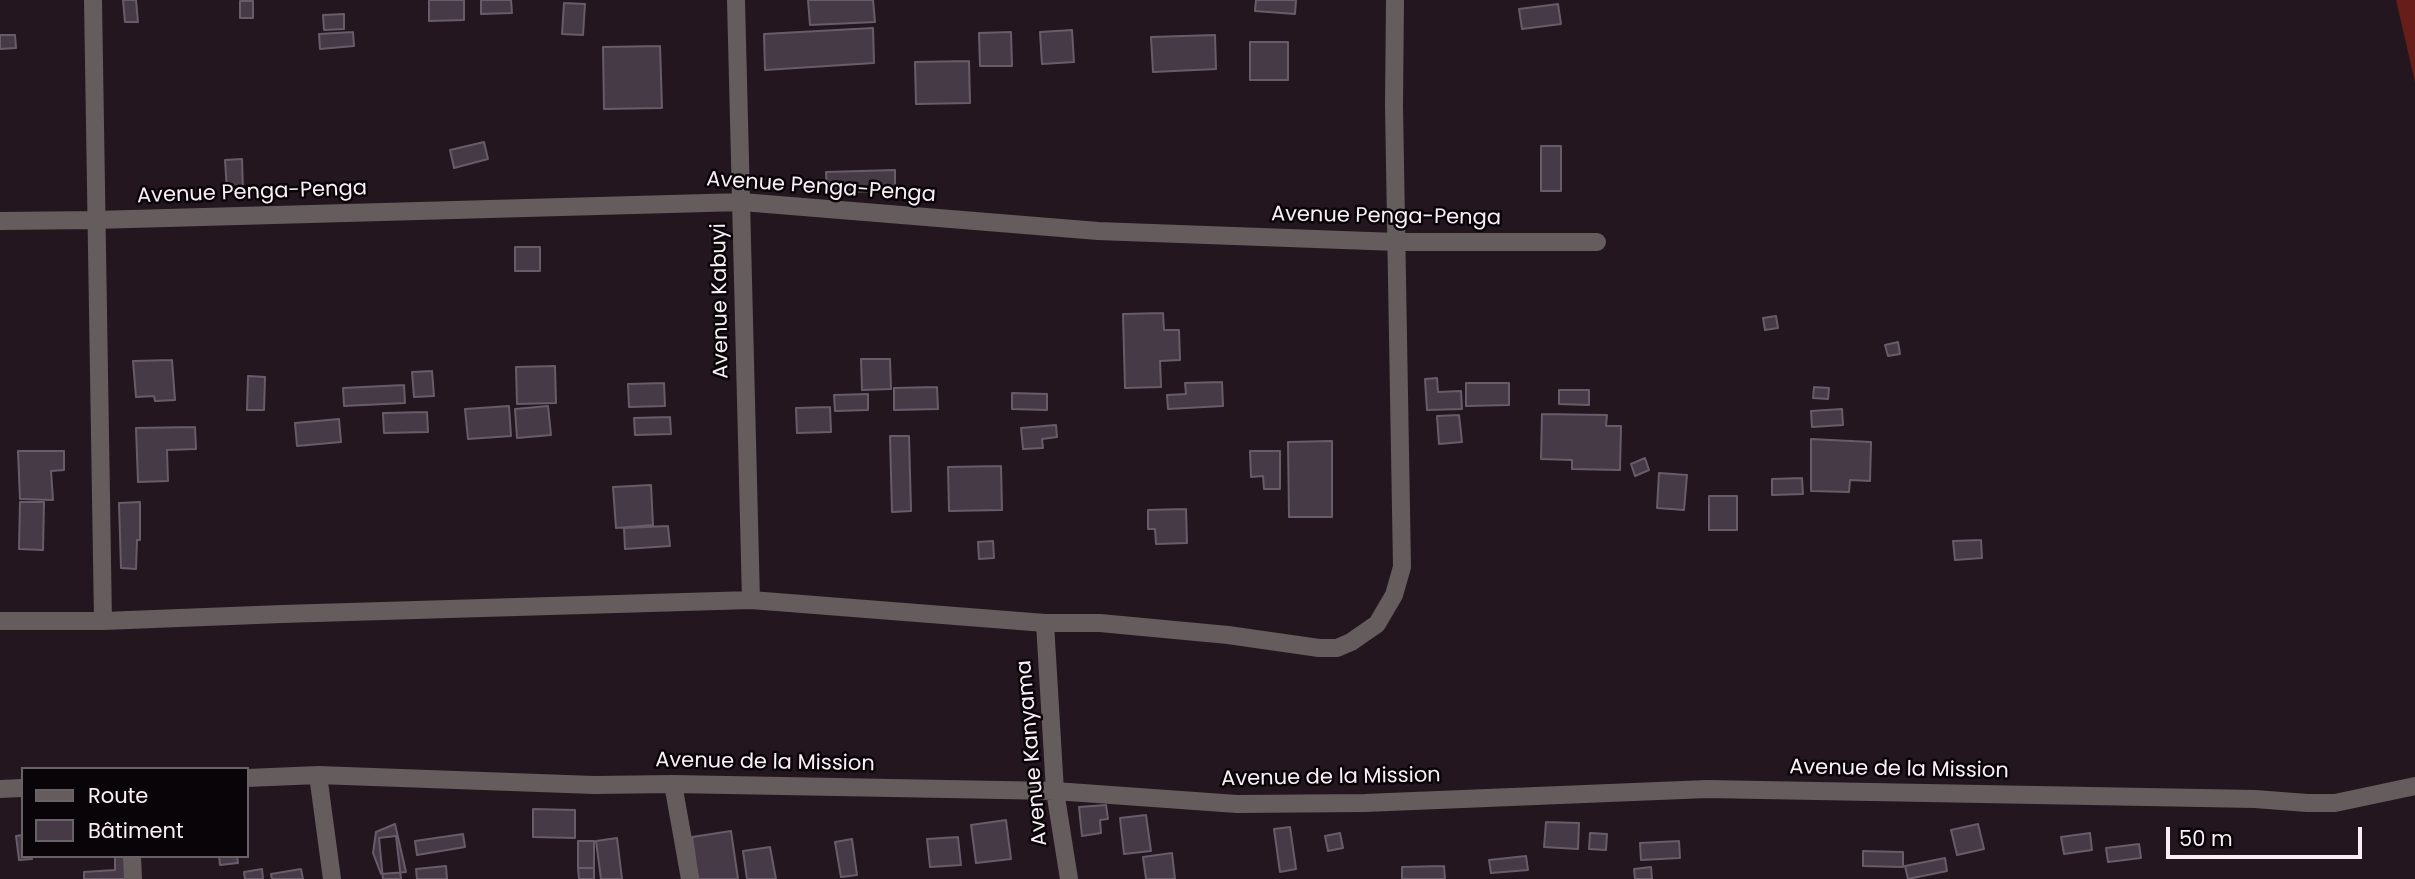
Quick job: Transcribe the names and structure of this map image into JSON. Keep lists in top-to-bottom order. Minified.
{"streets":{"street":["Avenue Penga-Penga","Avenue Kabuyi","Avenue Kanyama","Avenue de la Mission"]},"crossings":[["Avenue Penga-Penga","Avenue Kabuyi"],["Avenue Kanyama","Avenue de la Mission"]],"legend":["Route","Bâtiment"],"scale_bar":"50 m"}
